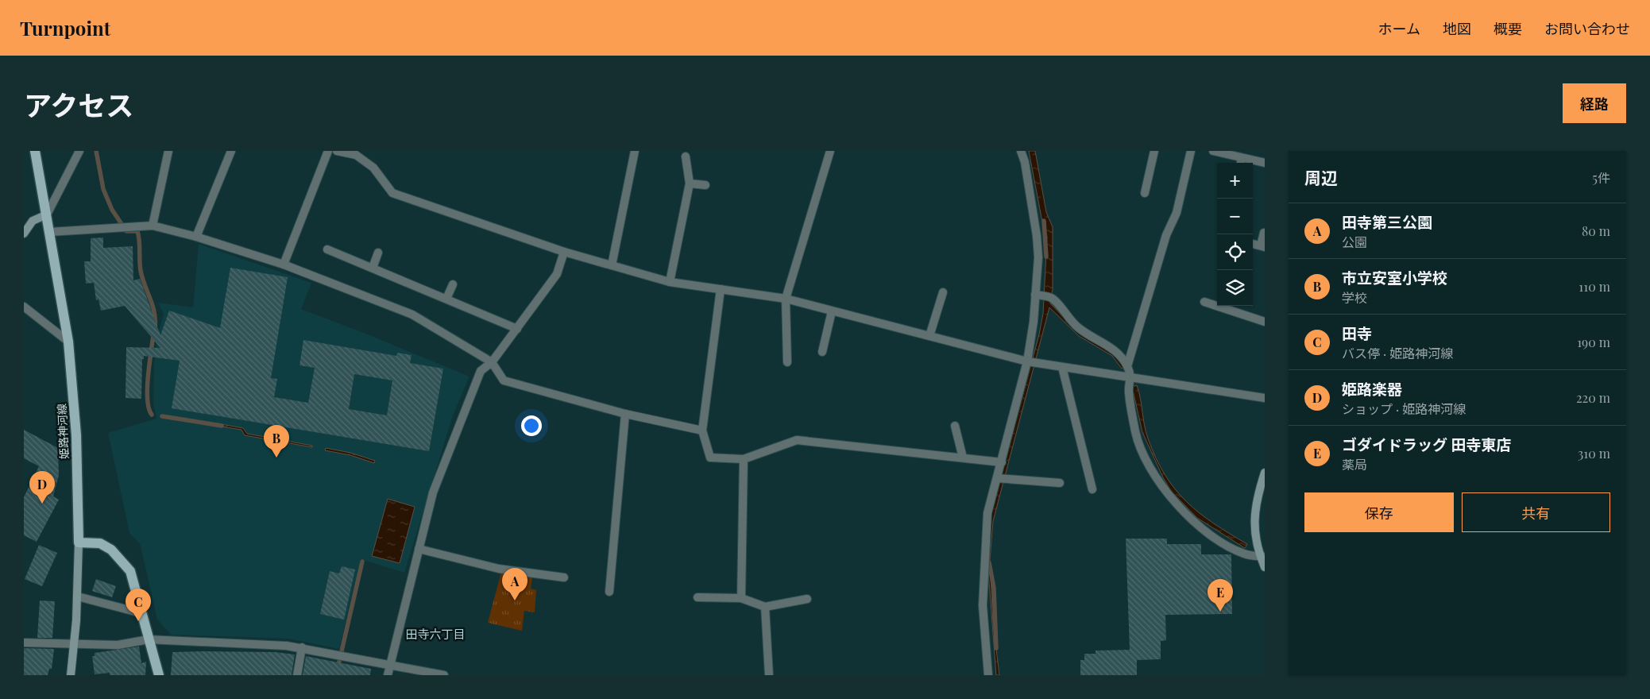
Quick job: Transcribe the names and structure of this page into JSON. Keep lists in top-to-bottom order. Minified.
{"streets":{"main road":["姫路神河線"]},"districts":["田寺六丁目"],"page":{"header":"Turnpoint","nav":["ホーム","地図","概要","お問い合わせ"],"title":"アクセス","buttons":["経路",["保存","共有"]],"heading":["周辺","5件"],"map_buttons":["+","−"],"list":[{"mark":"A","name":"田寺第三公園","note":"公園","value":"80 m"},{"mark":"B","name":"市立安室小学校","note":"学校","value":"110 m"},{"mark":"C","name":"田寺","note":"バス停 · 姫路神河線","value":"190 m"},{"mark":"D","name":"姫路楽器","note":"ショップ · 姫路神河線","value":"220 m"},{"mark":"E","name":"ゴダイドラッグ 田寺東店","note":"薬局","value":"310 m"}],"pins":["B","D","A","E","C"]}}
